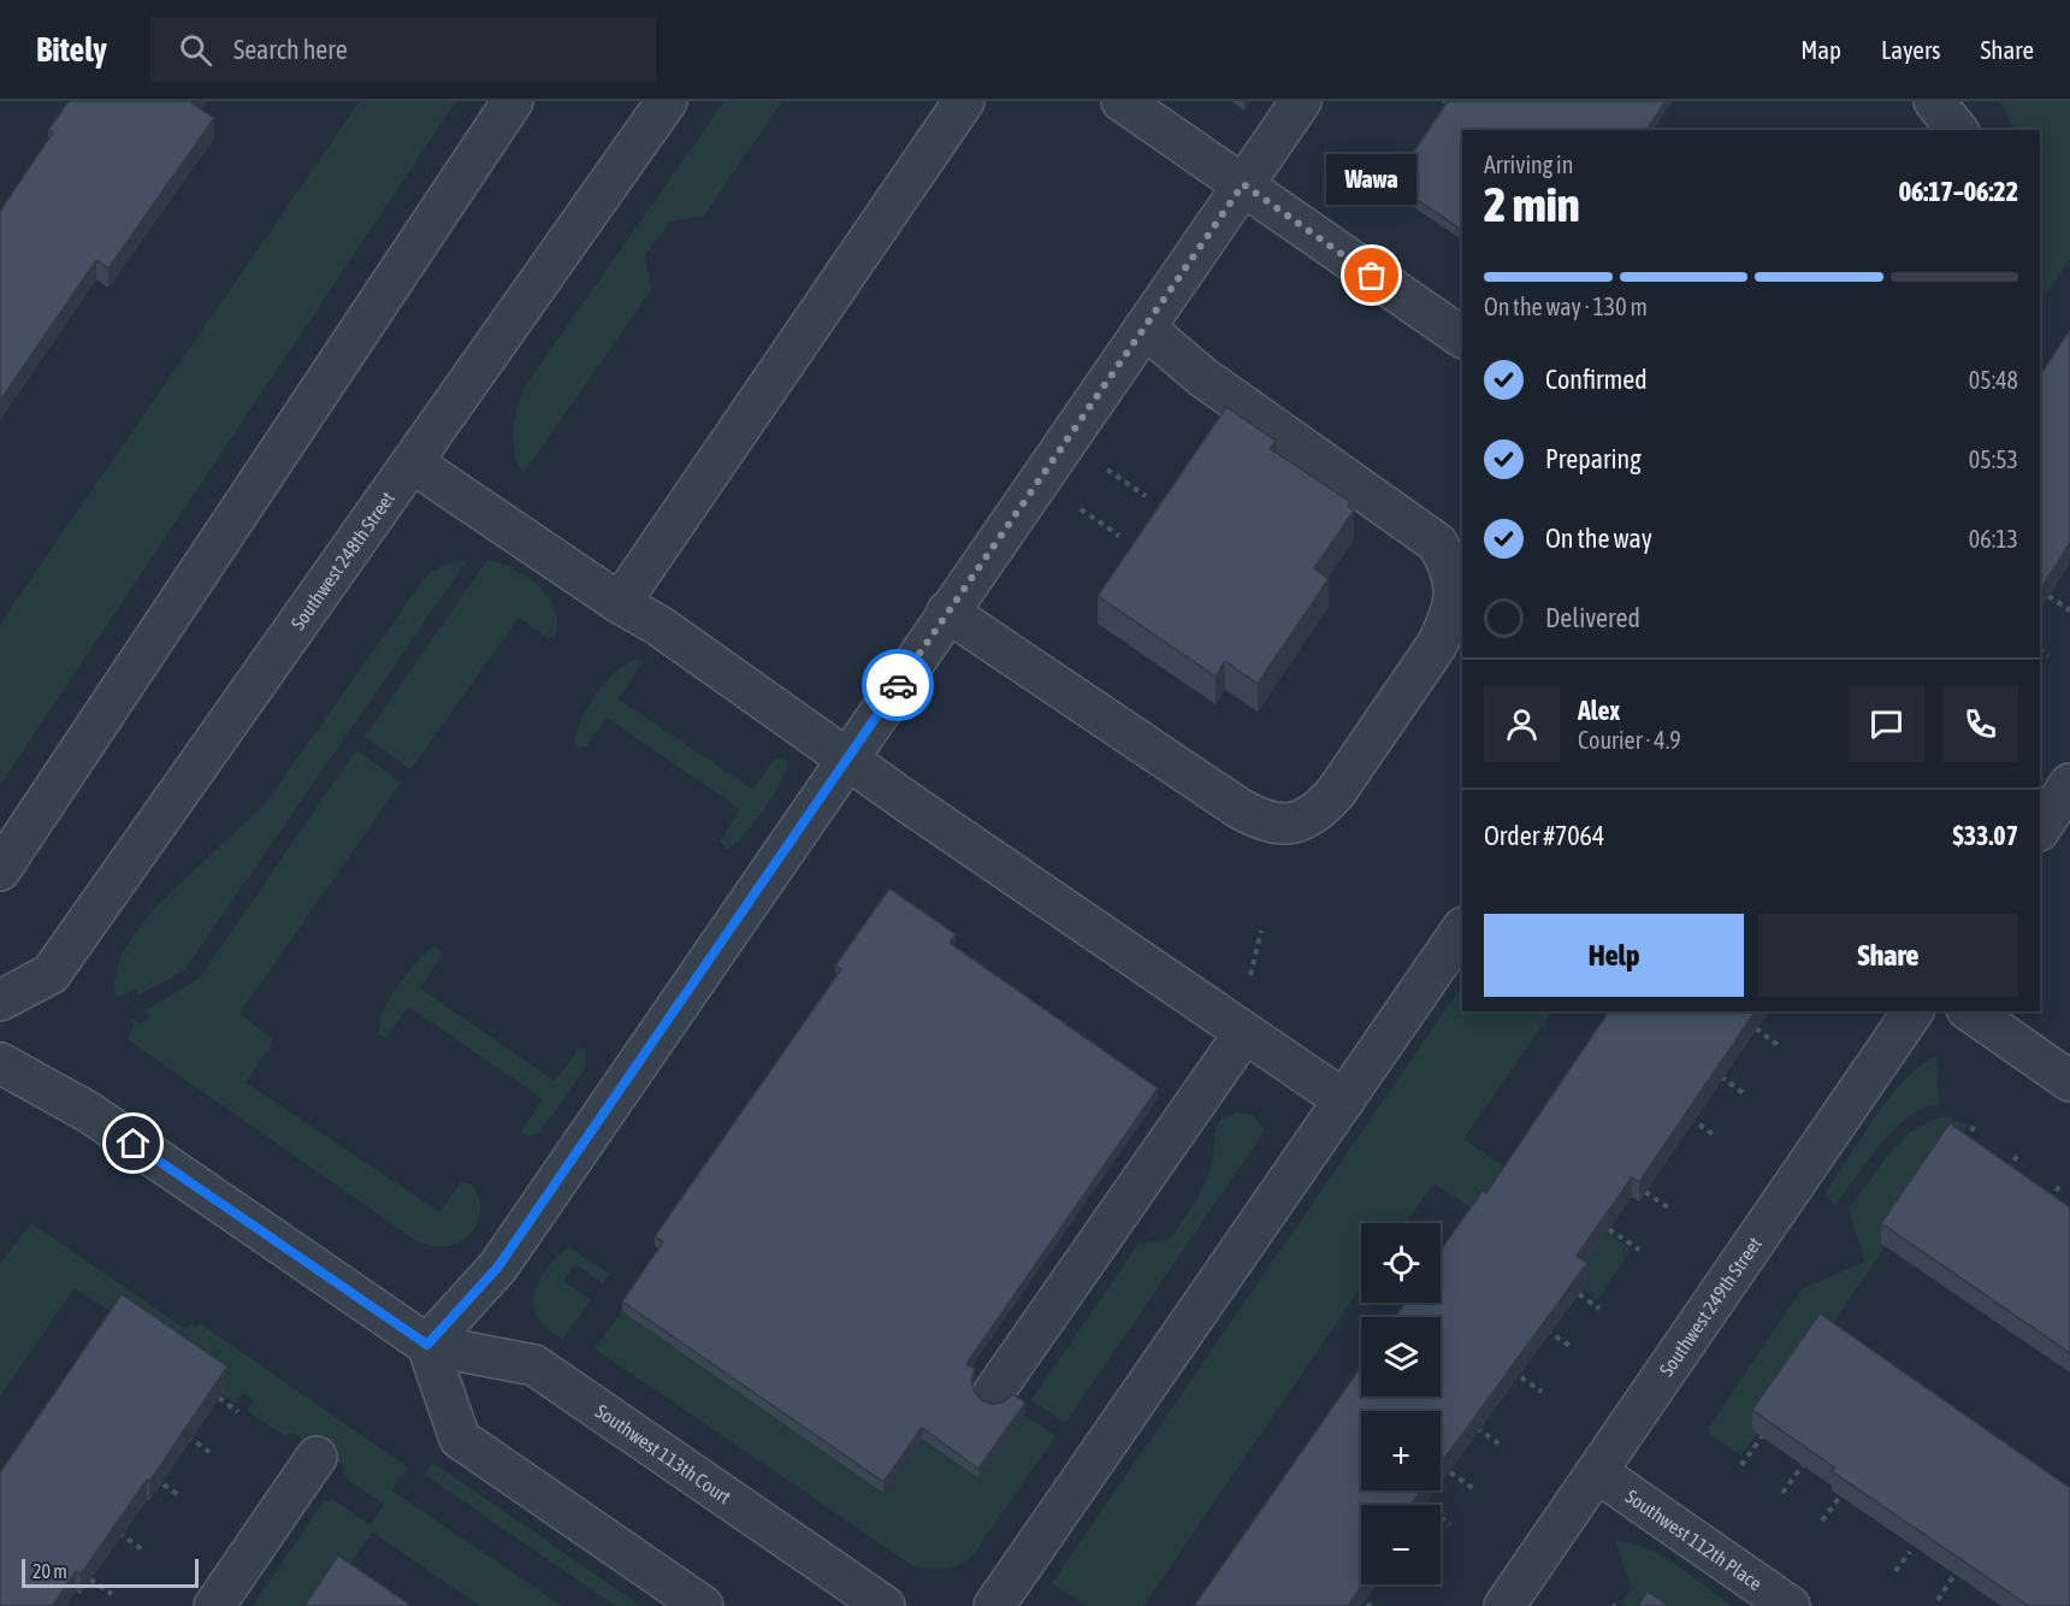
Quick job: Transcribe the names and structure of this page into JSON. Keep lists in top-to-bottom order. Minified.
{"streets":{"street":["Southwest 248th Street","Southwest 249th Street","Southwest 113th Court","Southwest 112th Place"]},"crossings":[["Southwest 249th Street","Southwest 112th Place"]],"places":["Wawa"],"scale_bar":"20 m","page":{"header":"Bitely","search":"Search here","nav":["Map","Layers","Share"],"heading":["2 min","Arriving in","06:17–06:22"],"panel":["Alex","Courier · 4.9","Order #7064","$33.07"],"bubble":"Wawa","bar":"On the way · 130 m","list":[["Confirmed","05:48"],["Preparing","05:53"],["On the way","06:13"],"Delivered"],"buttons":["Help","Share"],"map_buttons":["+","−"],"scale":"20 m"}}
